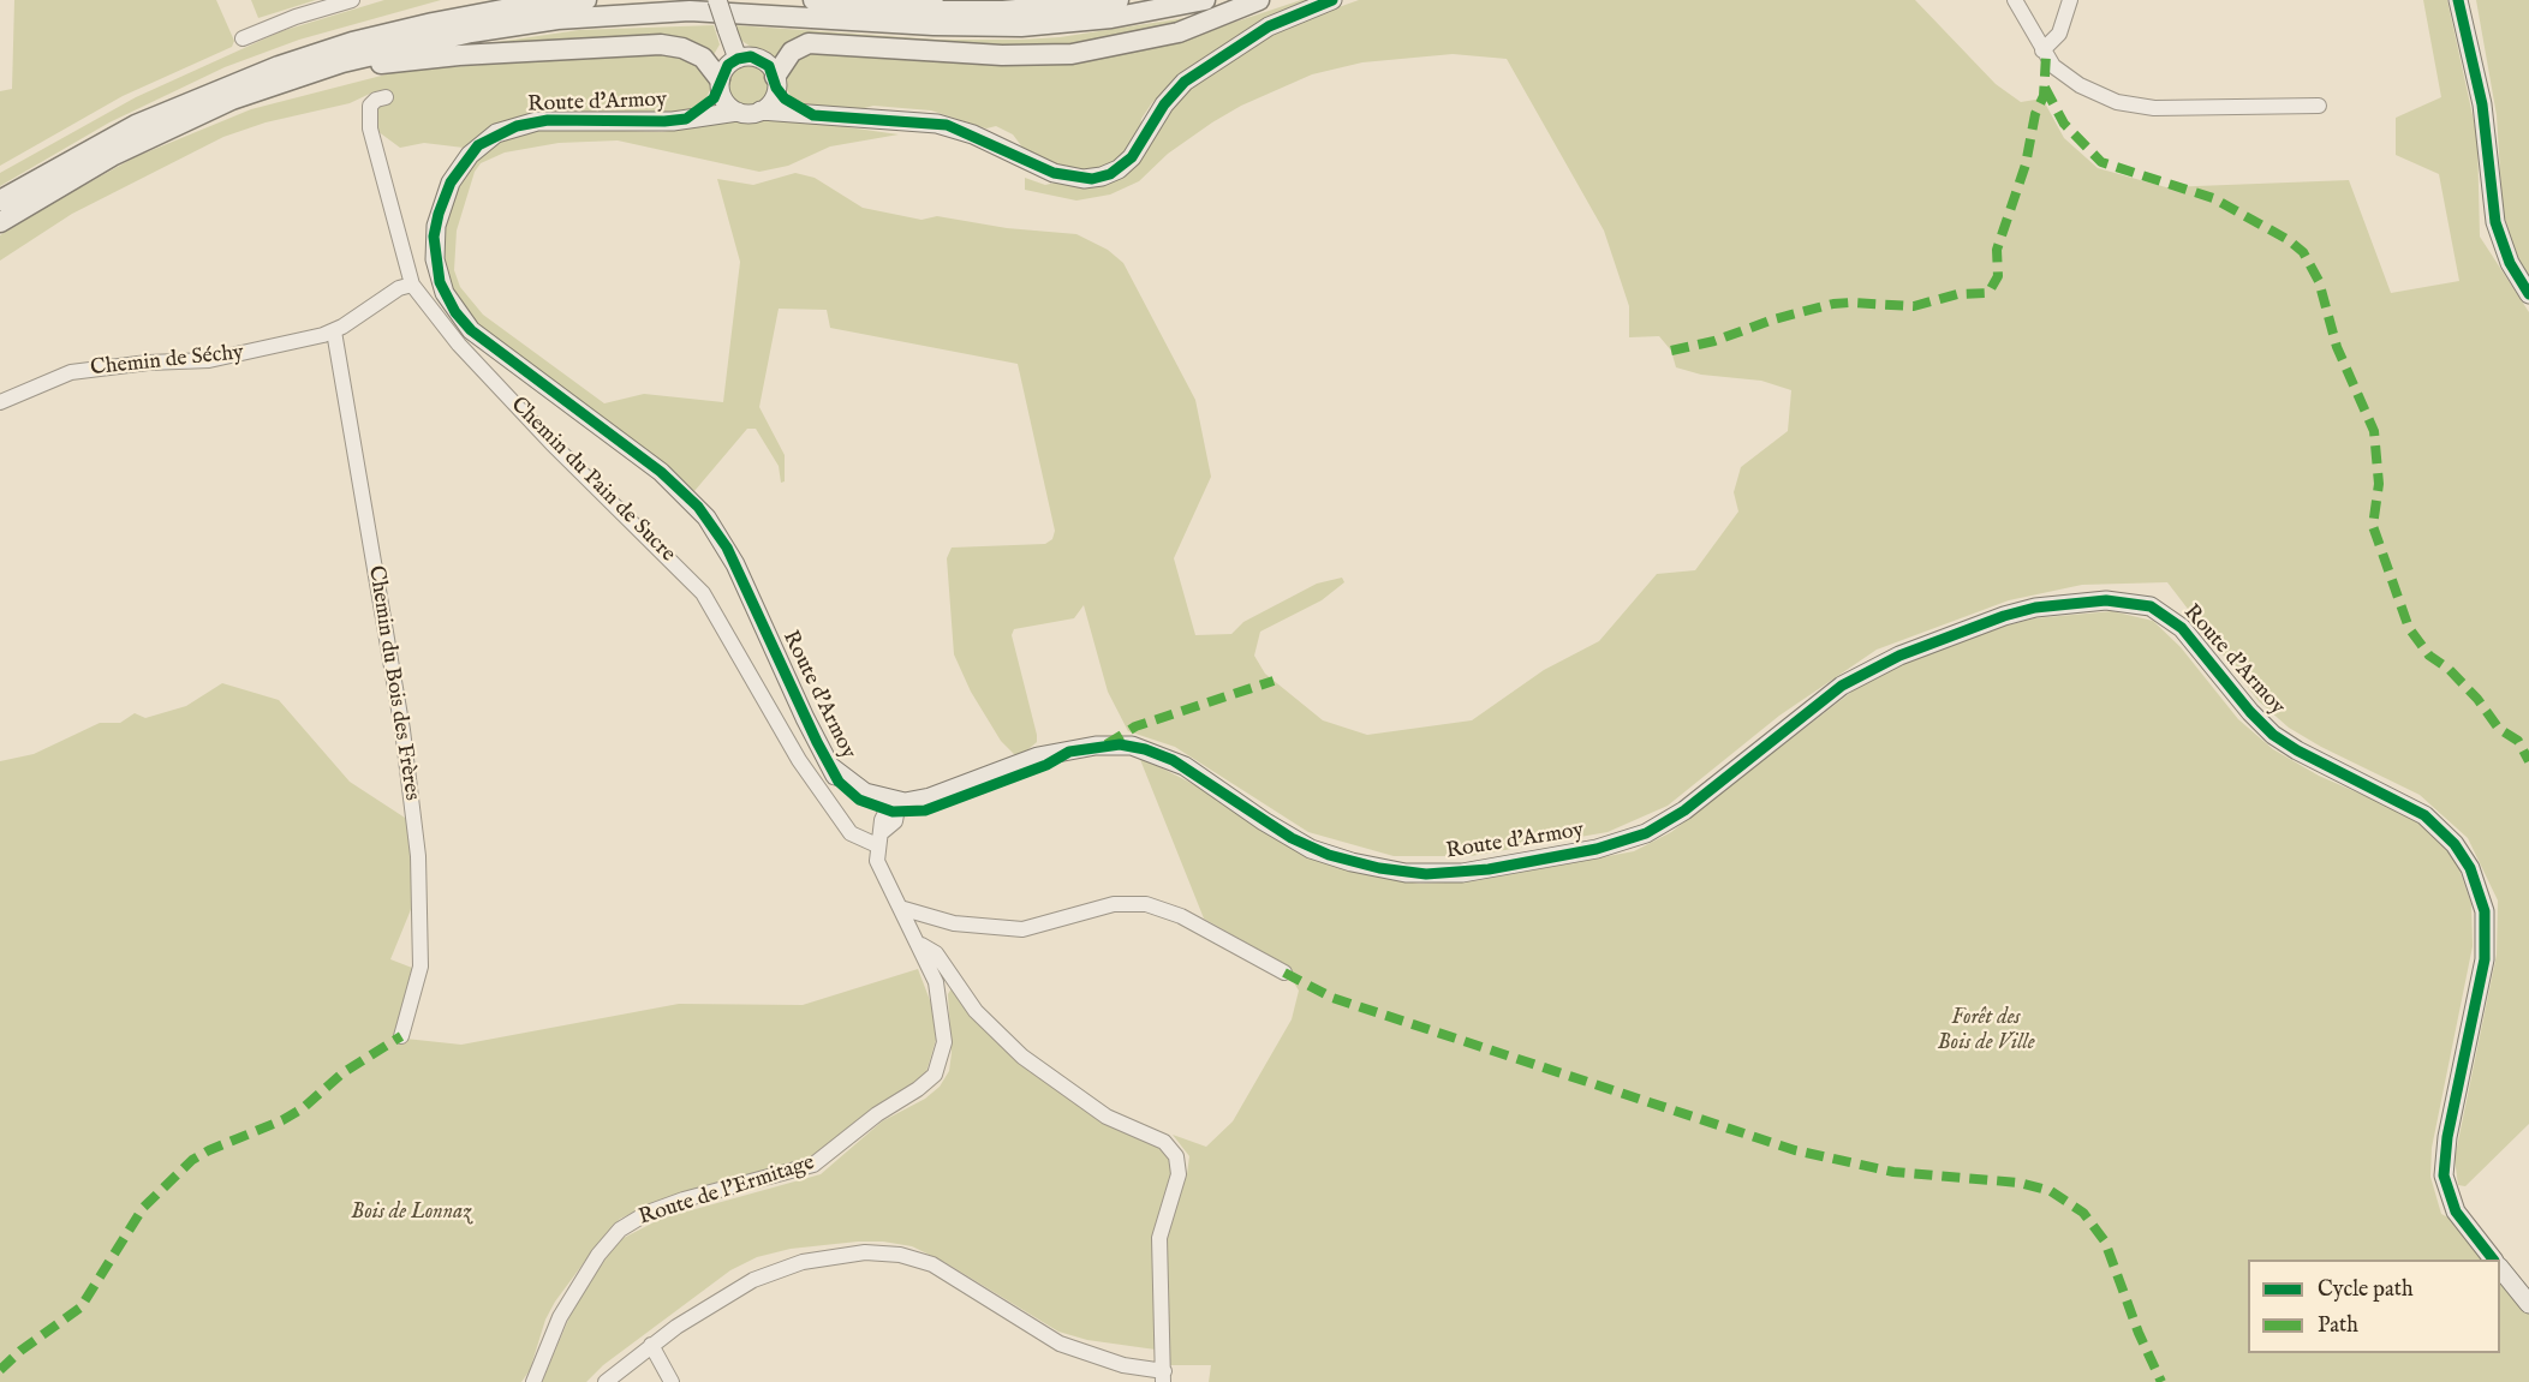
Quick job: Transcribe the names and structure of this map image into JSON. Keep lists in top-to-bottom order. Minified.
{"streets":{"main road":["Route d'Armoy"],"street":["Chemin de Séchy","Chemin du Pain de Sucre","Chemin du Bois des Frères","Route de l'Ermitage"]},"crossings":[["Chemin de Séchy","Chemin du Pain de Sucre"],["Chemin de Séchy","Chemin du Bois des Frères"]],"parks":["Forêt des Bois de Ville","Bois de Lonnaz"],"legend":["Cycle path","Path"]}
